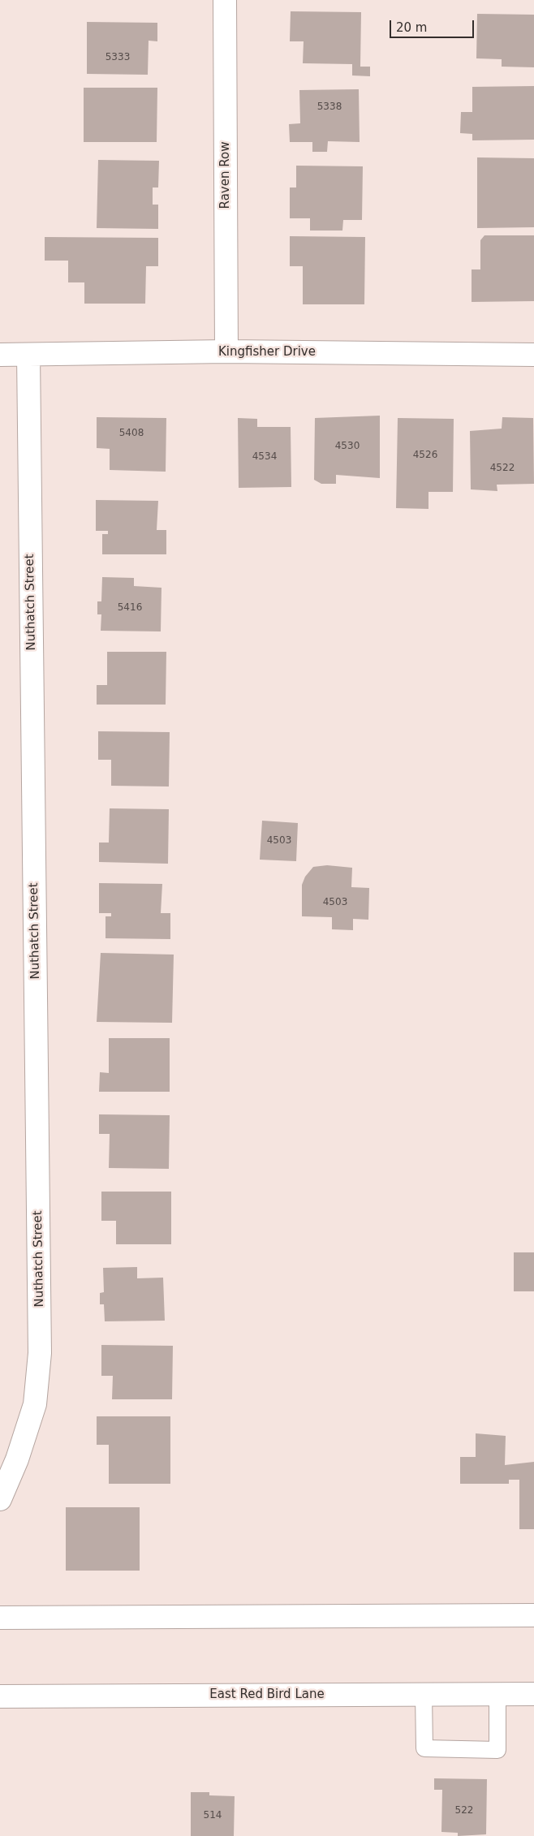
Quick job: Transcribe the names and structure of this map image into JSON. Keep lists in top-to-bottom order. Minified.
{"streets":{"street":["Raven Row","Kingfisher Drive","Nuthatch Street","East Red Bird Lane"]},"crossings":[["Raven Row","Kingfisher Drive"],["Kingfisher Drive","Nuthatch Street"]],"house_numbers":["5333","5338","5408","4530","4526","4534","4522","5416","4503","4503","522","514"],"scale_bar":"20 m"}
